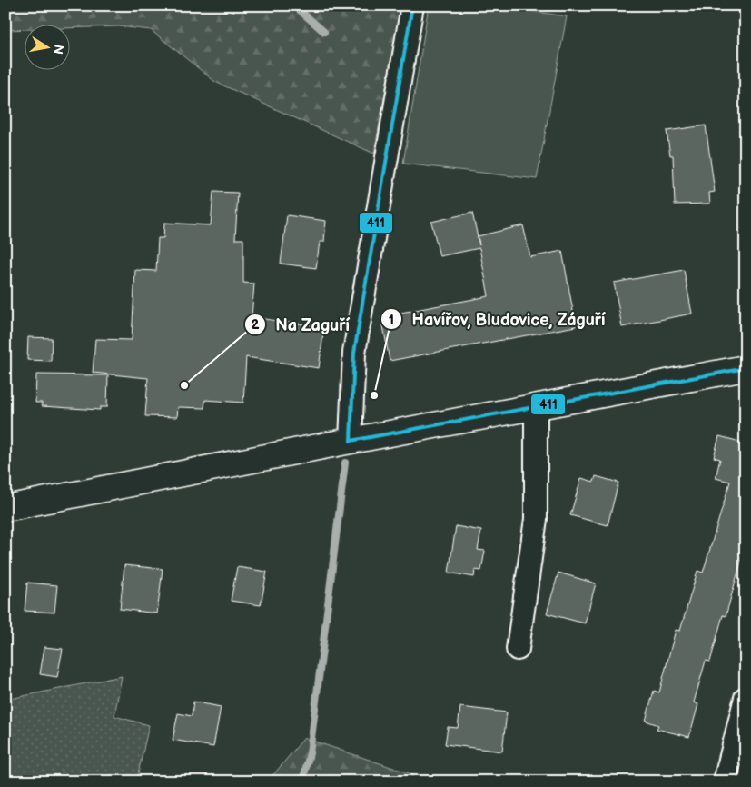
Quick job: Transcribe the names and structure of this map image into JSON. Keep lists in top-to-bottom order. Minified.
{"places":["Na Zaguří","Havířov, Bludovice, Záguří"],"lines":["transit line 411"],"north":"right"}
